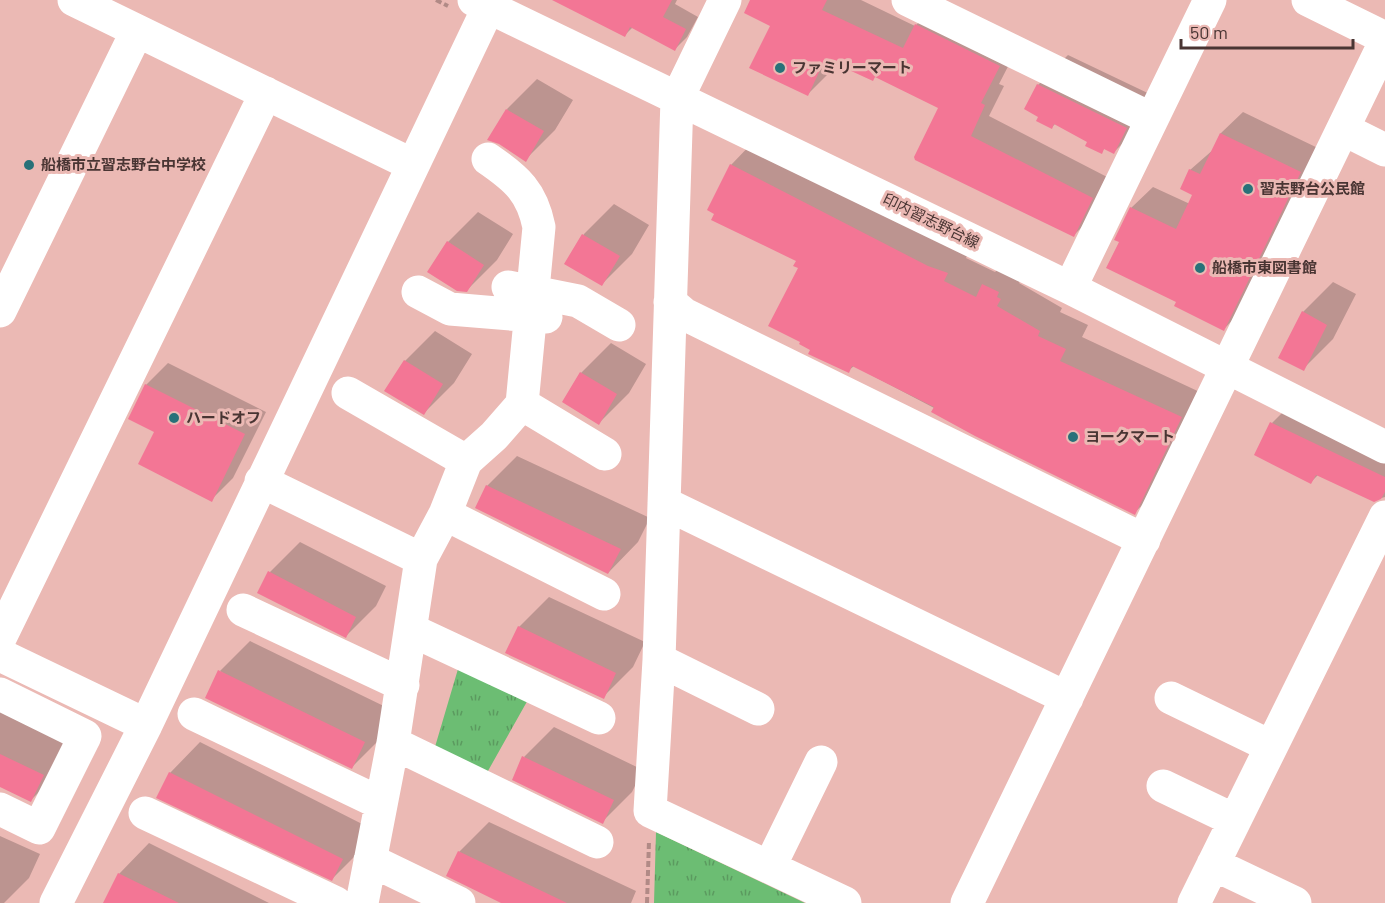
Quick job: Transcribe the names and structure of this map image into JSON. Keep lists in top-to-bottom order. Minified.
{"streets":{"street":["印内習志野台線"]},"places":["ファミリーマート","船橋市立習志野台中学校","習志野台公民館","船橋市東図書館","ハードオフ","ヨークマート"],"scale_bar":"50 m"}
